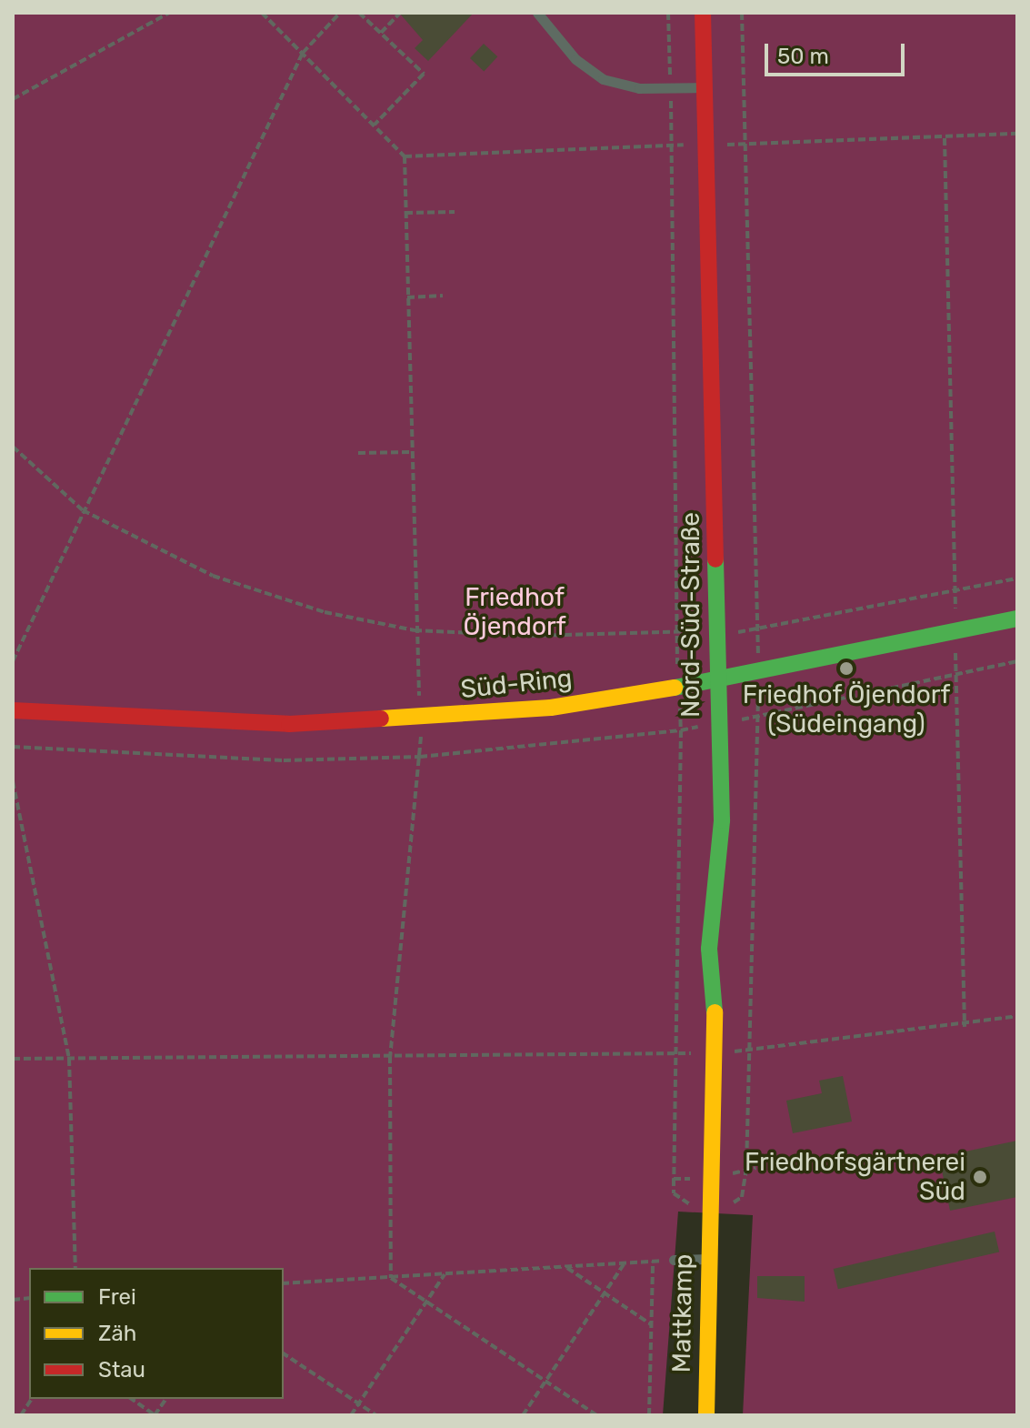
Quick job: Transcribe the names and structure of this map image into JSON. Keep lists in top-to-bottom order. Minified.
{"streets":{"street":["Nord-Süd-Straße","Süd-Ring","Mattkamp"]},"crossings":[["Nord-Süd-Straße","Süd-Ring"],["Nord-Süd-Straße","Mattkamp"]],"parks":["Friedhof Öjendorf"],"places":["Friedhof Öjendorf (Südeingang)","Friedhofsgärtnerei Süd"],"legend":["Frei","Zäh","Stau"],"scale_bar":"50 m"}
